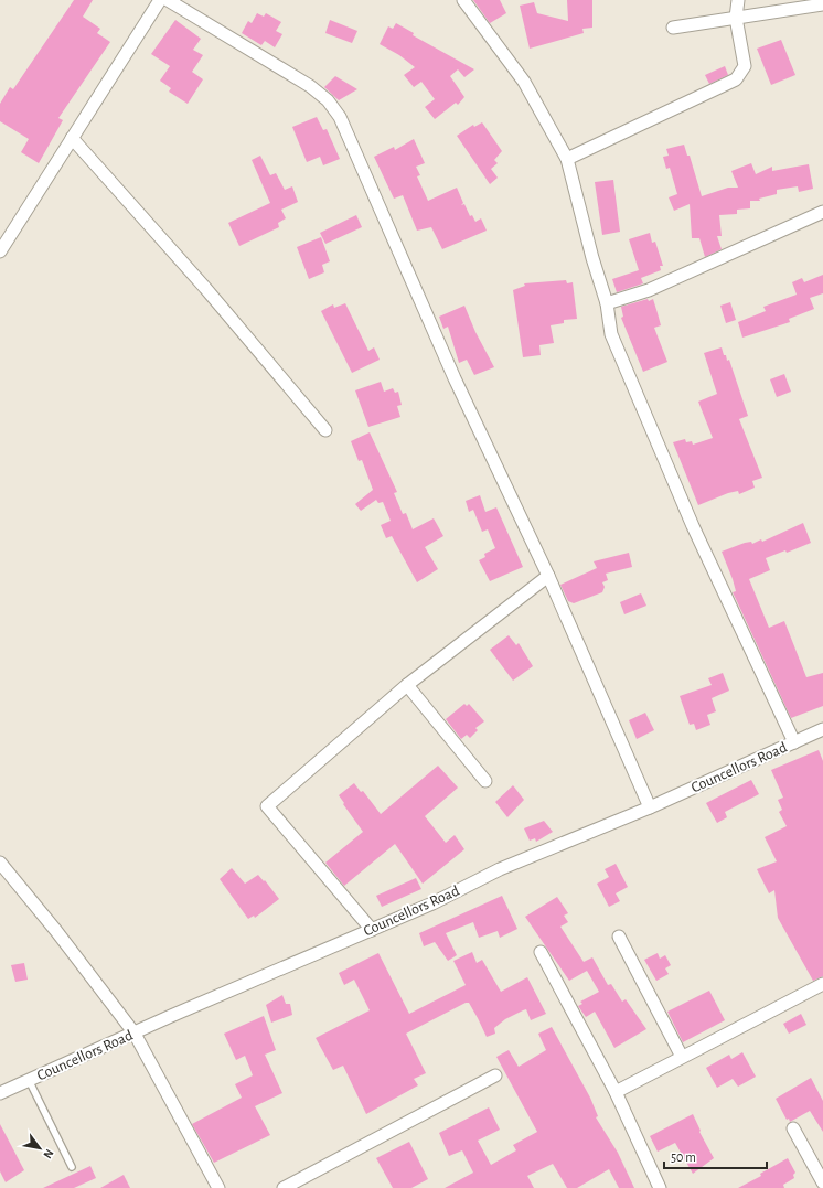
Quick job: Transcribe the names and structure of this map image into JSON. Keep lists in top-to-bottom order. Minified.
{"streets":{"street":["Councellors Road"]},"scale_bar":"50 m","north":"bottom right"}
